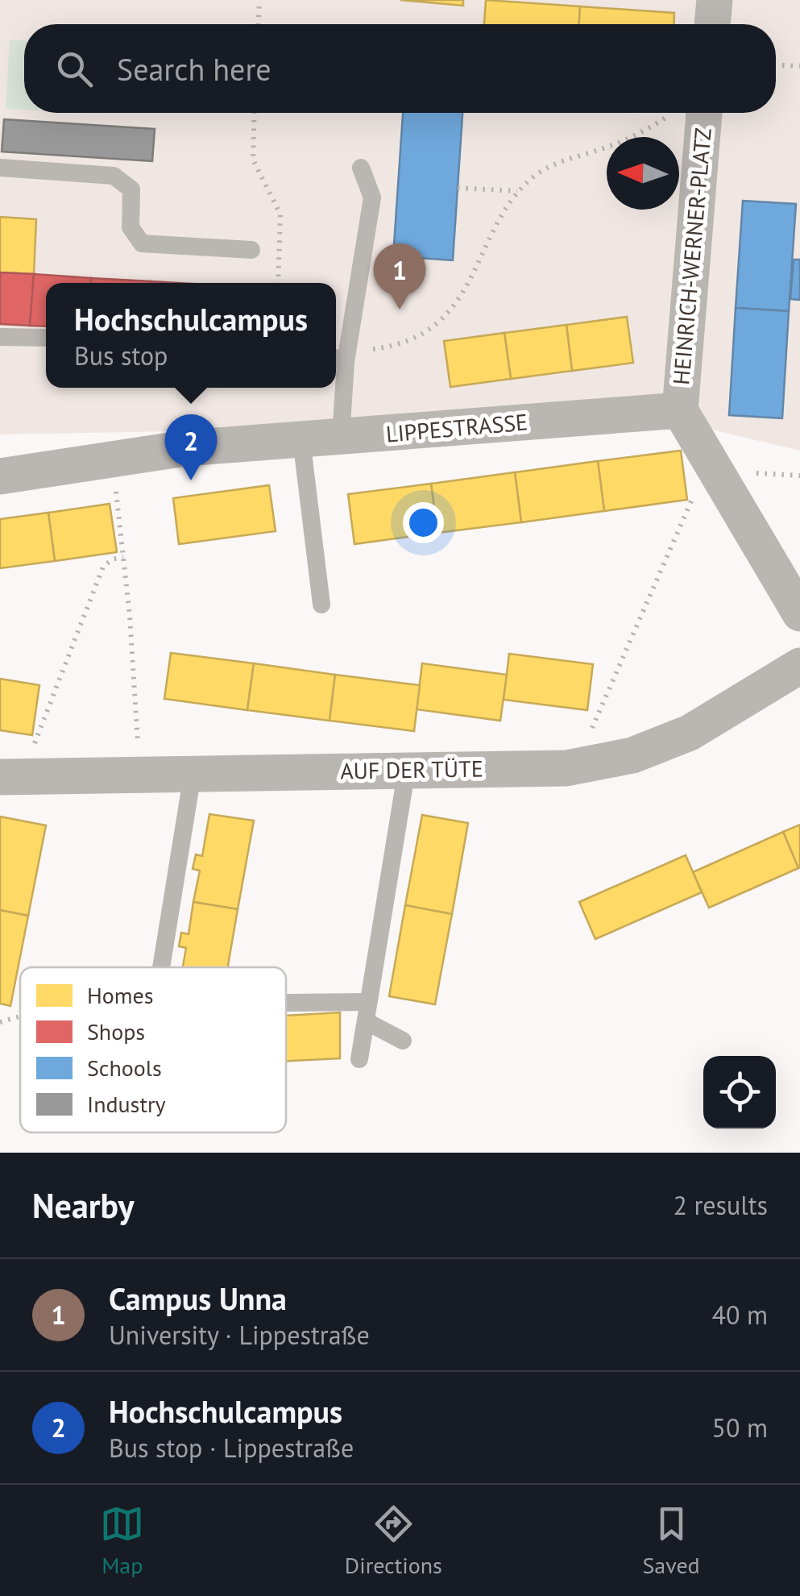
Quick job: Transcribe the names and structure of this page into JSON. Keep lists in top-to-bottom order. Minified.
{"streets":{"street":["HEINRICH-WERNER-PLATZ","LIPPESTRASSE","AUF DER TÜTE"]},"crossings":[["HEINRICH-WERNER-PLATZ","LIPPESTRASSE"]],"legend":["Homes","Shops","Schools","Industry"],"north":"left","page":{"search":"Search here","pins":["1","2"],"popup":["Hochschulcampus","Bus stop"],"heading":["Nearby","2 results"],"list":[{"mark":"1","name":"Campus Unna","note":"University · Lippestraße","value":"40 m"},{"mark":"2","name":"Hochschulcampus","note":"Bus stop · Lippestraße","value":"50 m"}],"nav":["Map","Directions","Saved"]}}
